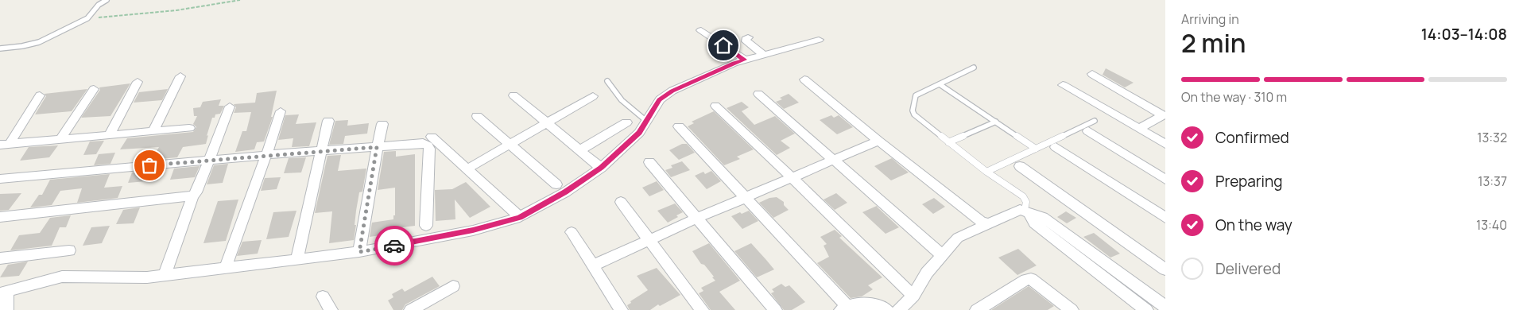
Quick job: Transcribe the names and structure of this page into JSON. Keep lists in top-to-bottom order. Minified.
{"page":{"heading":["2 min","Arriving in","14:03–14:08"],"bar":"On the way · 310 m","list":[["Confirmed","13:32"],["Preparing","13:37"],["On the way","13:40"],"Delivered"]}}
